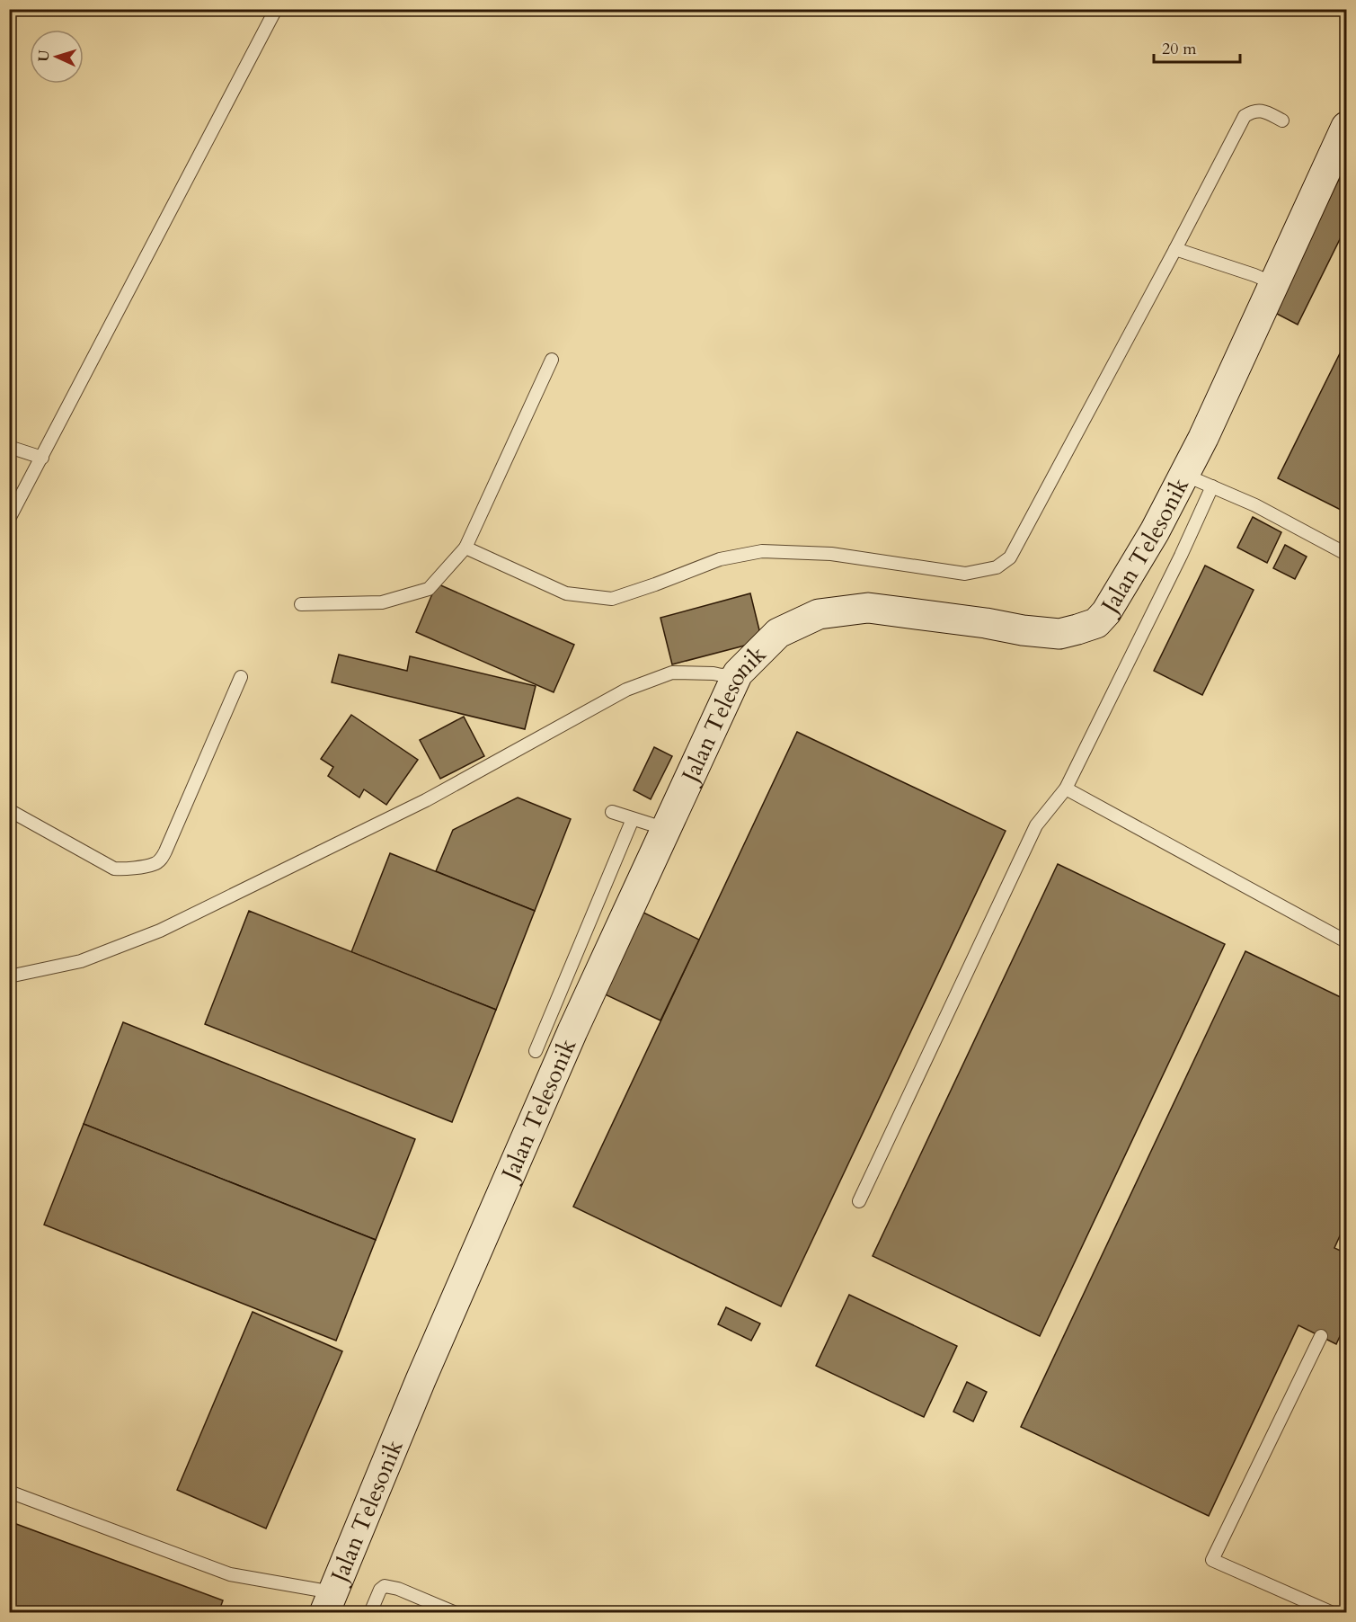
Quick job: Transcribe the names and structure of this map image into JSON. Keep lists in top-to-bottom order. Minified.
{"streets":{"street":["Jalan Telesonik"]},"scale_bar":"20 m","north":"left"}
